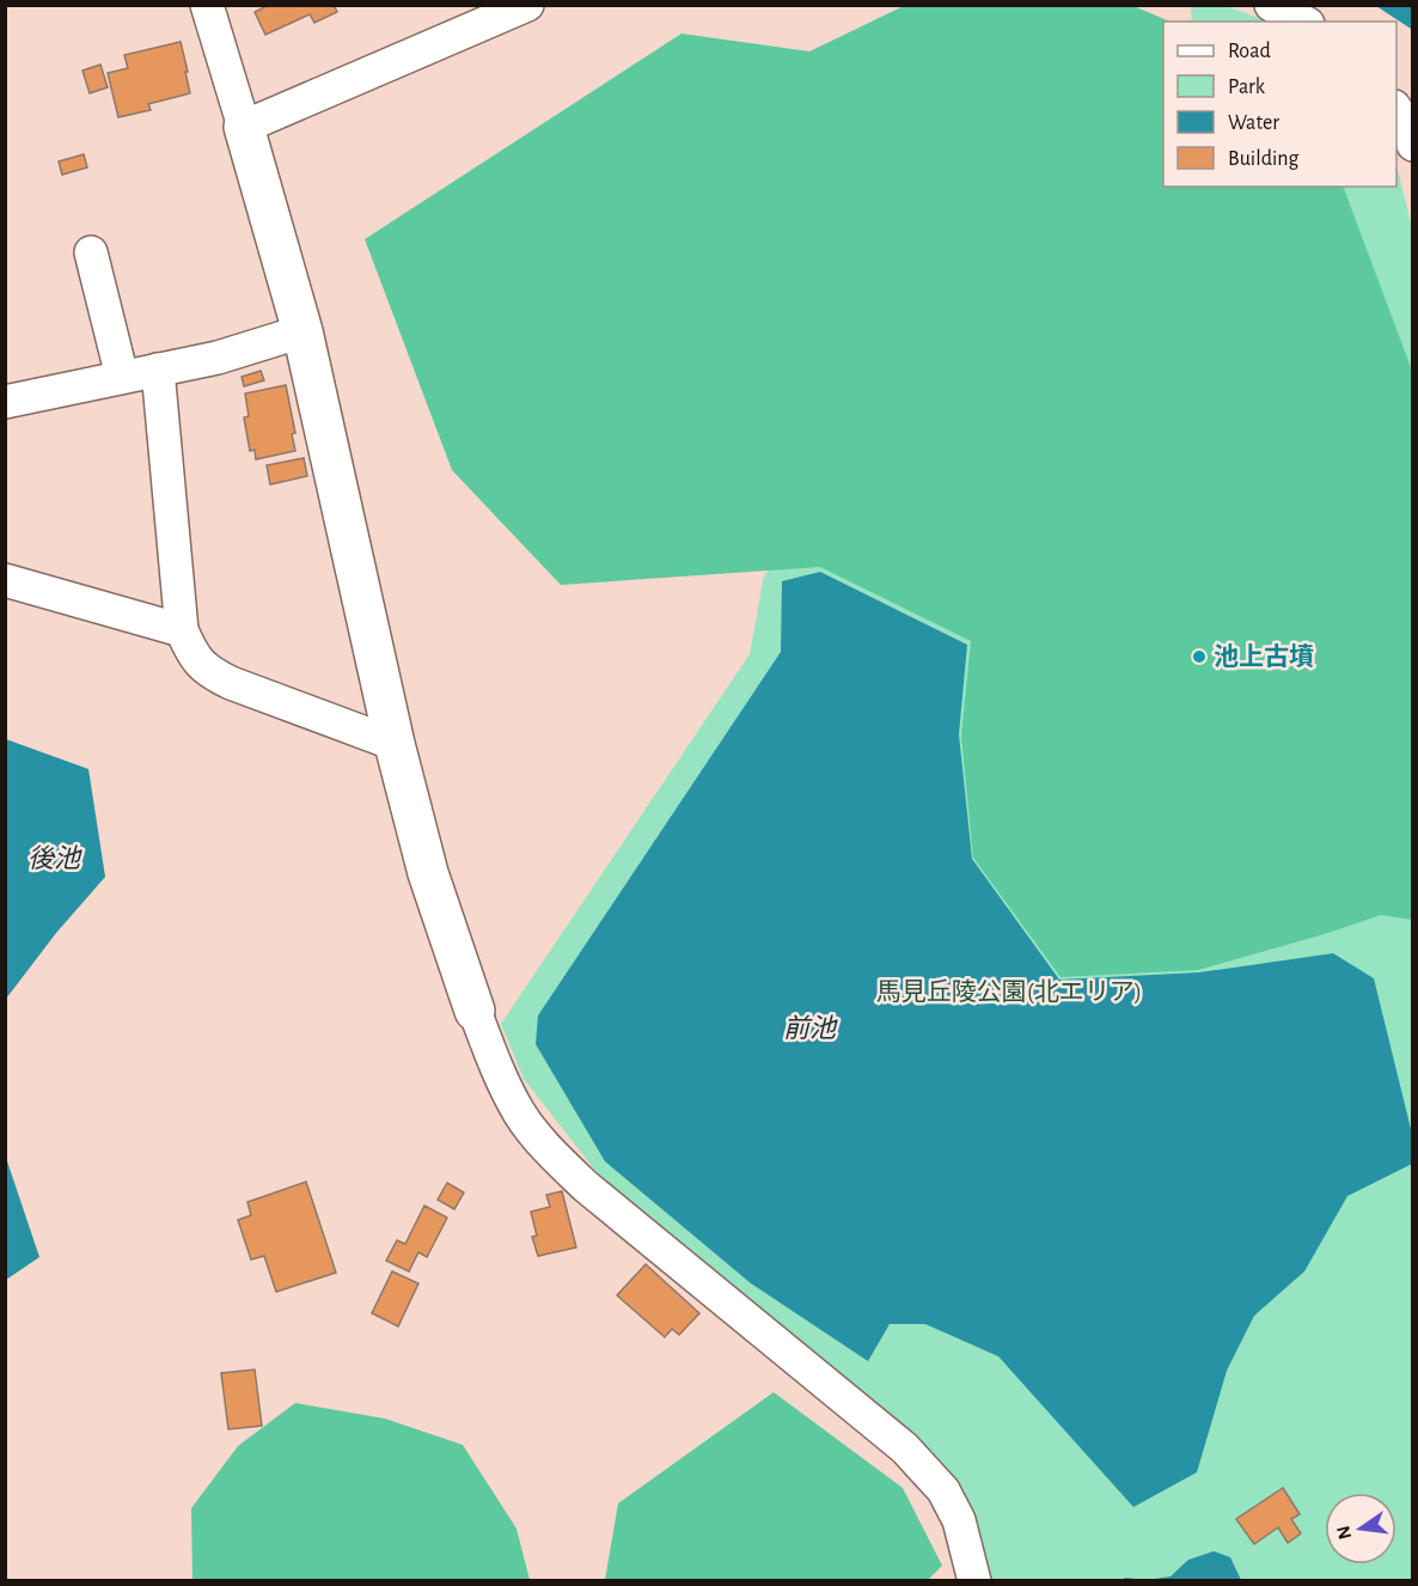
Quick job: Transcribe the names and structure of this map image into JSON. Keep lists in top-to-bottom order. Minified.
{"water":["後池","前池"],"parks":["馬見丘陵公園(北エリア)"],"places":["池上古墳"],"legend":["Road","Park","Water","Building"],"north":"left"}
